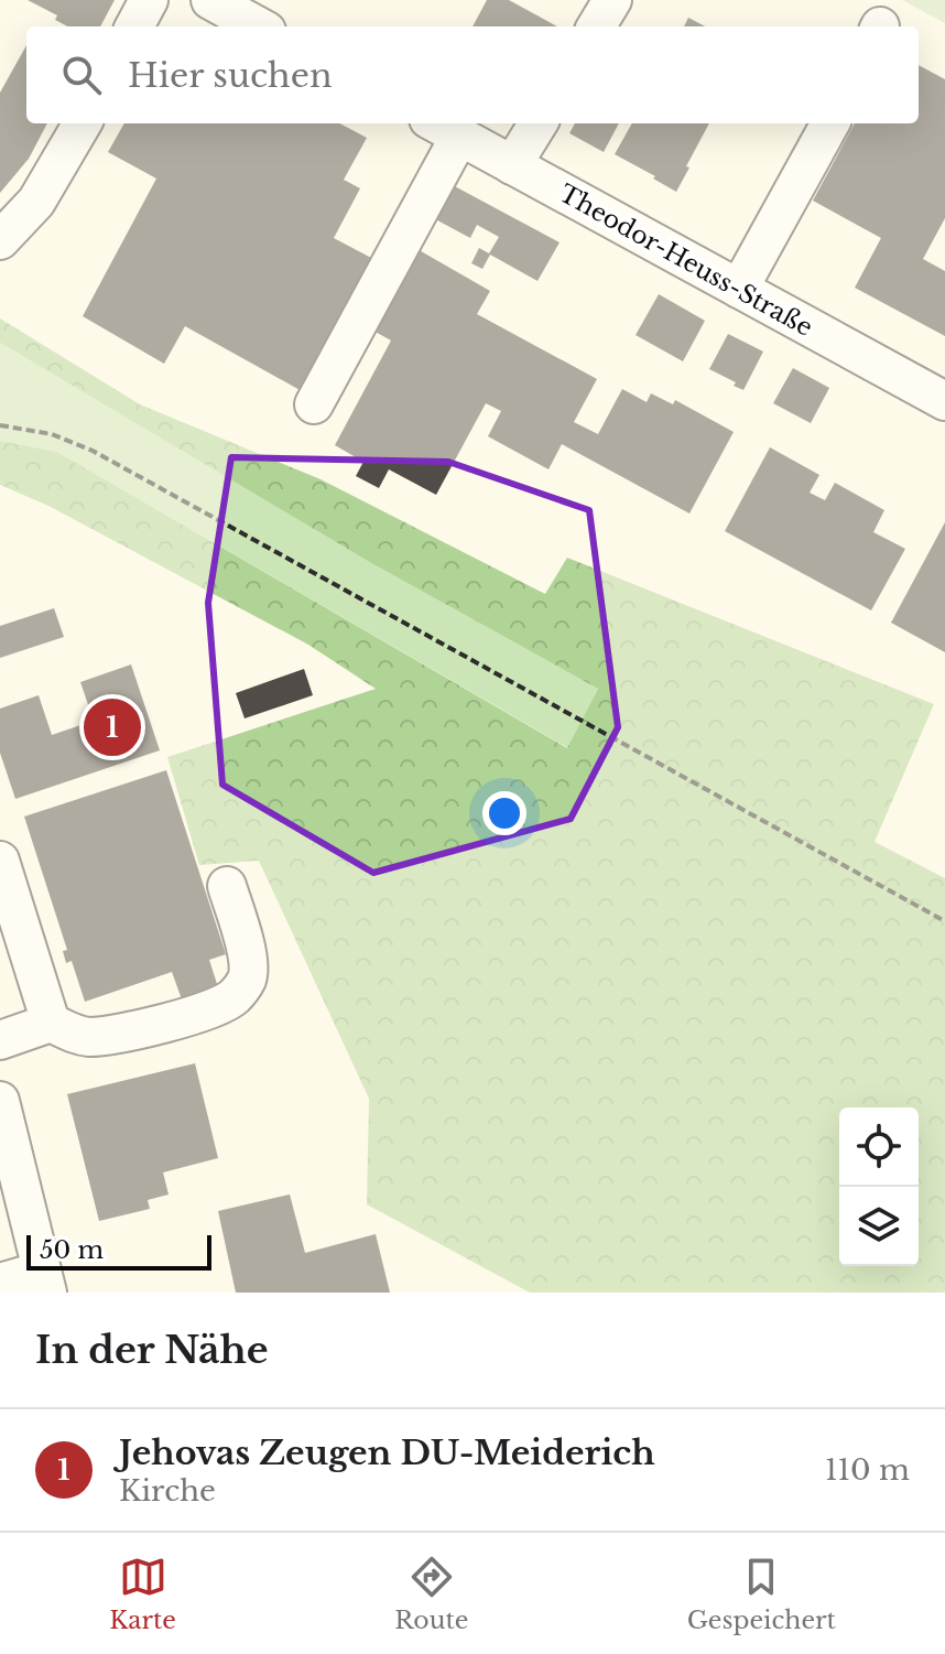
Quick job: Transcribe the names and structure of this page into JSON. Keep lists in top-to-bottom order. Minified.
{"streets":{"street":["Theodor-Heuss-Straße"]},"scale_bar":"50 m","page":{"search":"Hier suchen","pins":"1","scale":"50 m","heading":"In der Nähe","list":[{"mark":"1","name":"Jehovas Zeugen DU-Meiderich","note":"Kirche","value":"110 m"}],"nav":["Karte","Route","Gespeichert"]}}
